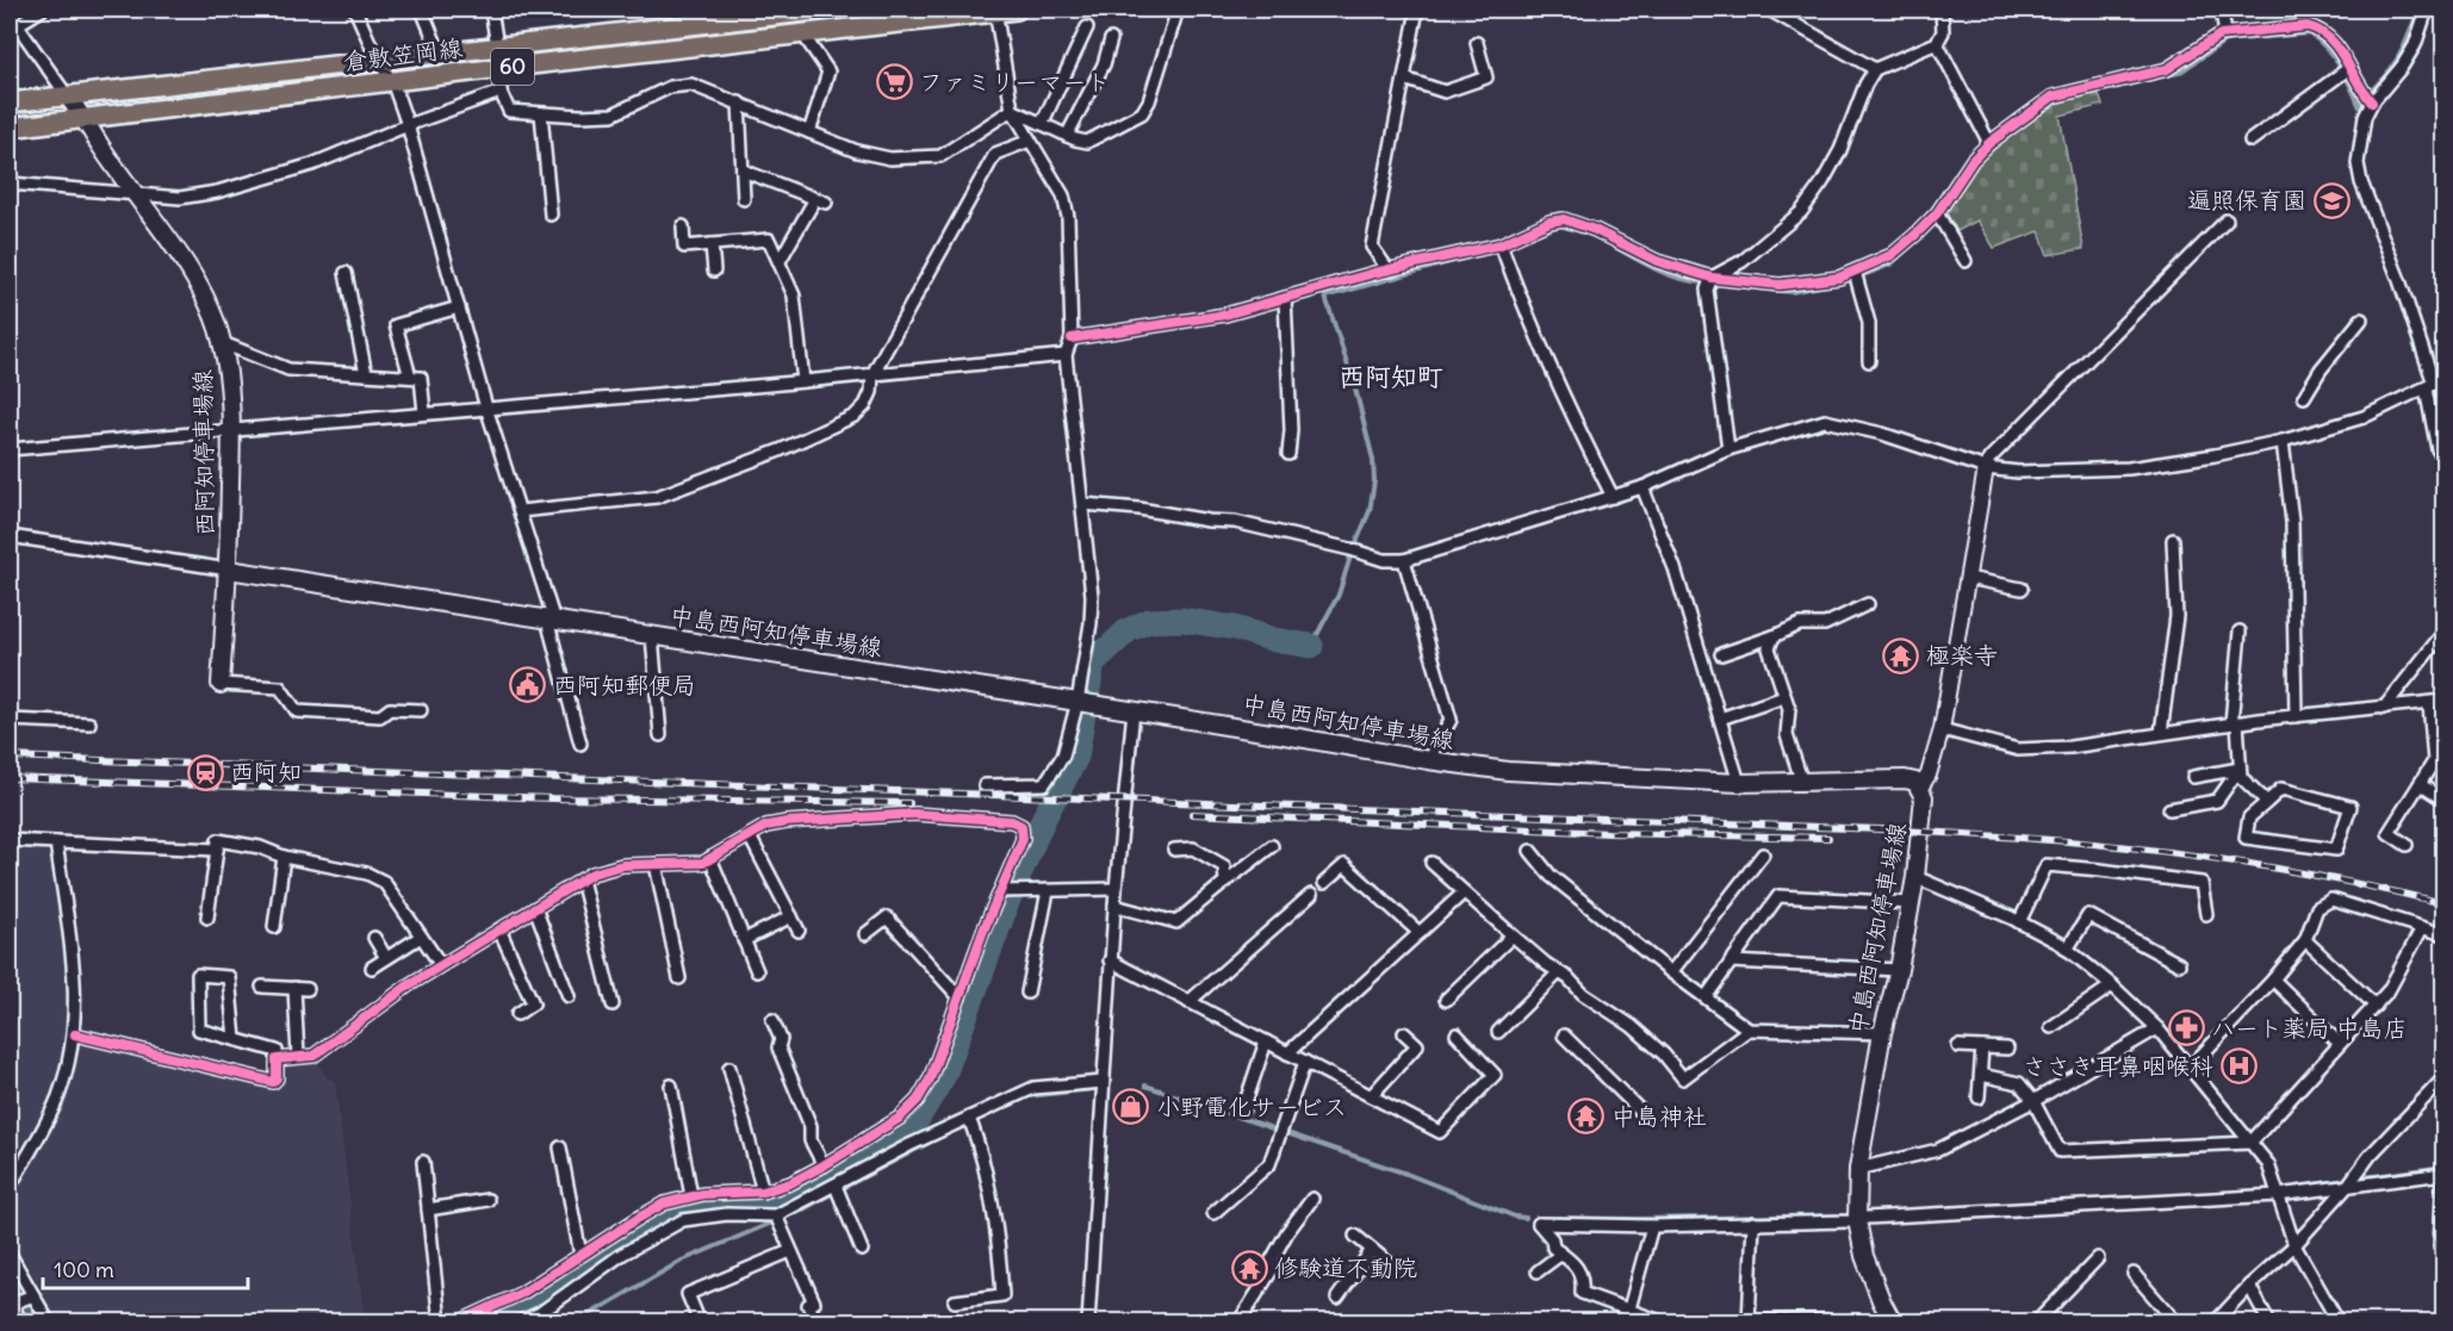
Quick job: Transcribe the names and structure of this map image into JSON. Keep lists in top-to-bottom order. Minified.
{"streets":{"main road":["倉敷笠岡線","60","西阿知停車場線","中島西阿知停車場線"]},"crossings":[["倉敷笠岡線","西阿知停車場線"],["西阿知停車場線","中島西阿知停車場線"]],"districts":["西阿知町"],"places":{"supermarket":["ファミリーマート"],"school or university":["遍照保育園"],"temple":["極楽寺","中島神社","修験道不動院"],"public building":["西阿知郵便局"],"station":["西阿知"],"pharmacy":["ハート薬局 中島店"],"hospital":["ささき耳鼻咽喉科"],"shop":["小野電化サービス"]},"scale_bar":"100 m"}
